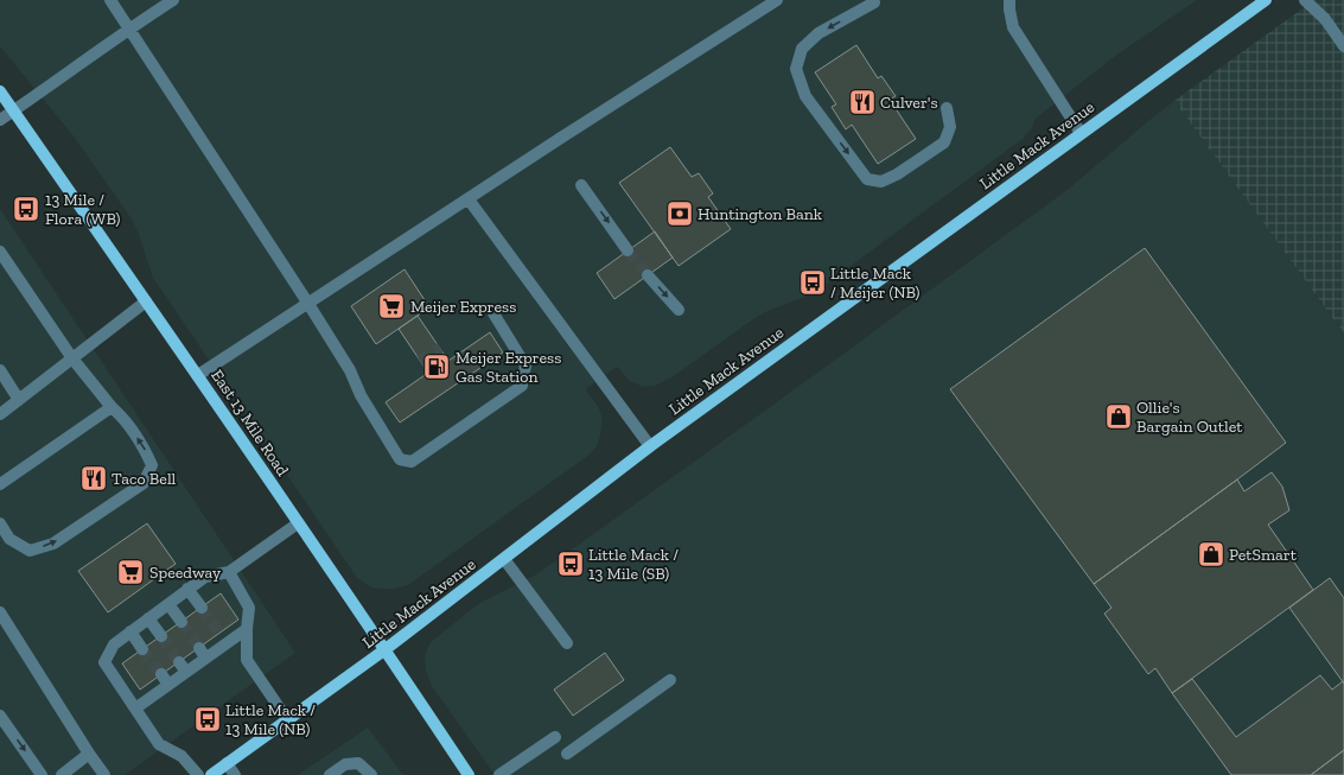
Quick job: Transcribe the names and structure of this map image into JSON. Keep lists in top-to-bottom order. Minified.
{"streets":{"main road":["Little Mack Avenue","East 13 Mile Road"]},"crossings":[["Little Mack Avenue","East 13 Mile Road"]],"places":{"restaurant":["Culver's","Taco Bell"],"bus stop":["13 Mile / Flora (WB)","Little Mack / Meijer (NB)","Little Mack / 13 Mile (SB)","Little Mack / 13 Mile (NB)"],"bank":["Huntington Bank"],"supermarket":["Meijer Express","Speedway"],"fuel station":["Meijer Express Gas Station"],"shop":["Ollie's Bargain Outlet","PetSmart"]}}
